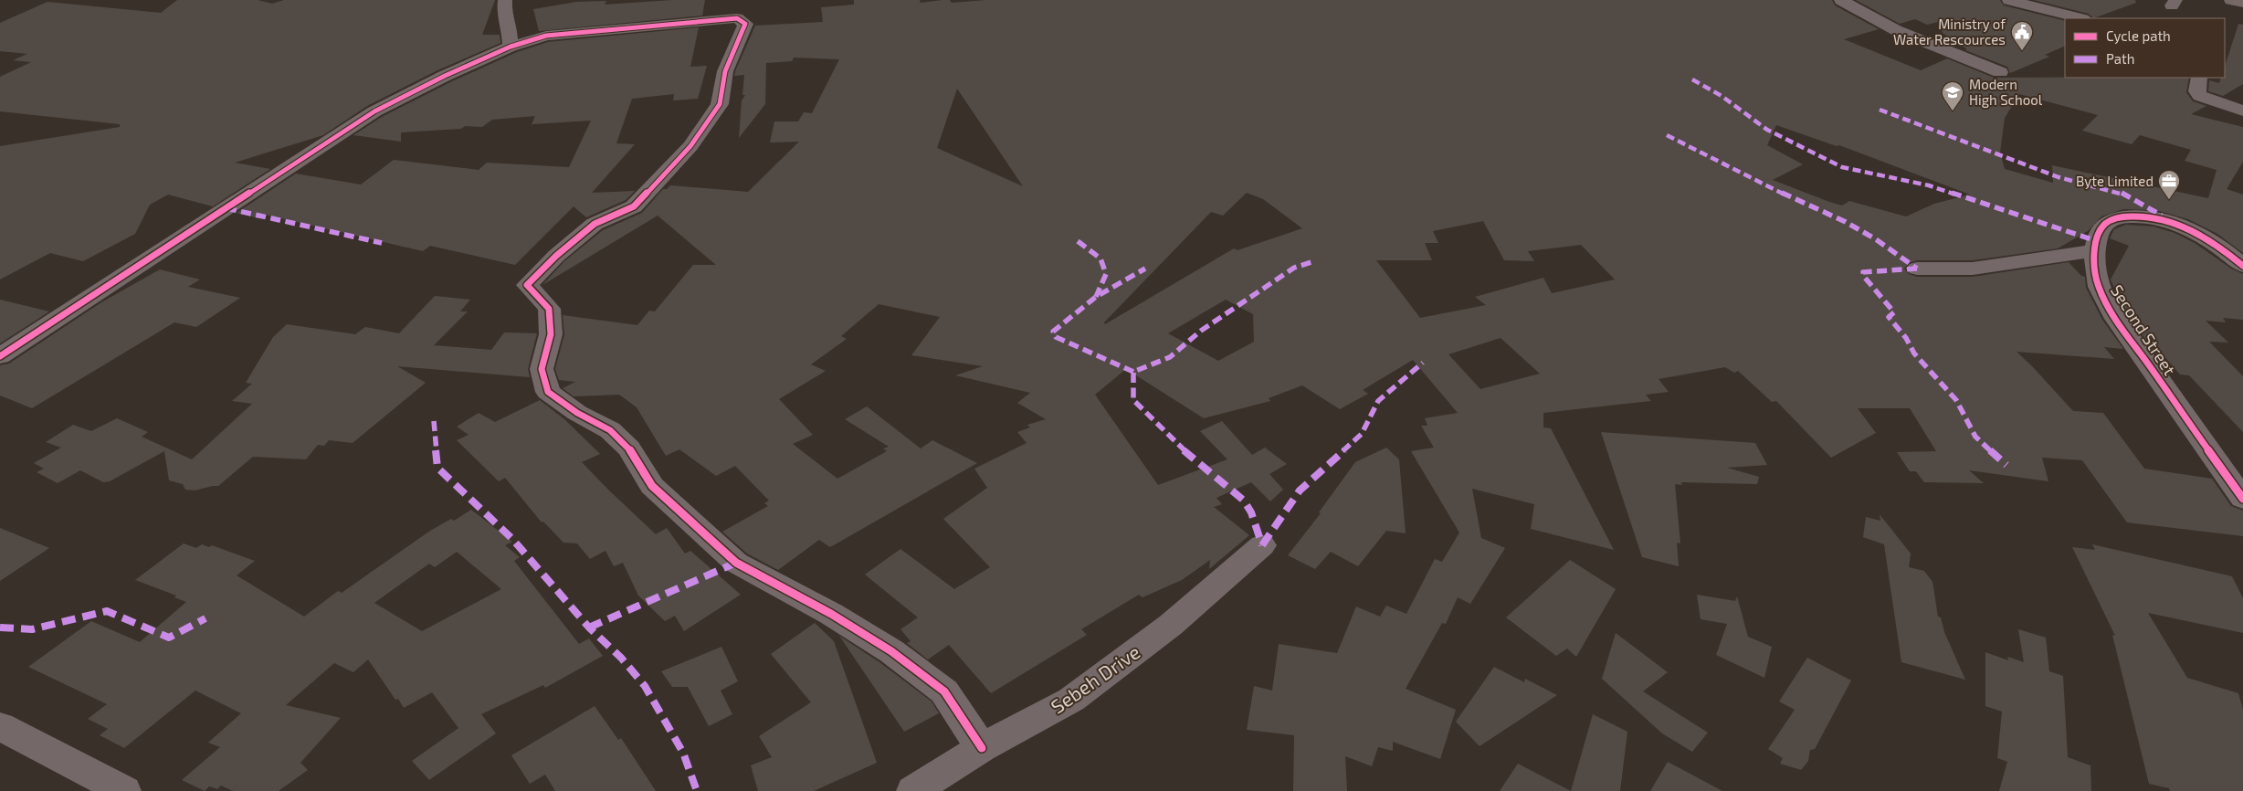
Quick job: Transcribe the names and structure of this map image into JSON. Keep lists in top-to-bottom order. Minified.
{"streets":{"street":["Second Street","Sebeh Drive"]},"places":{"public building":["Ministry of Water Rescources"],"school or university":["Modern High School"],"office":["Byte Limited"]},"legend":["Cycle path","Path"]}
